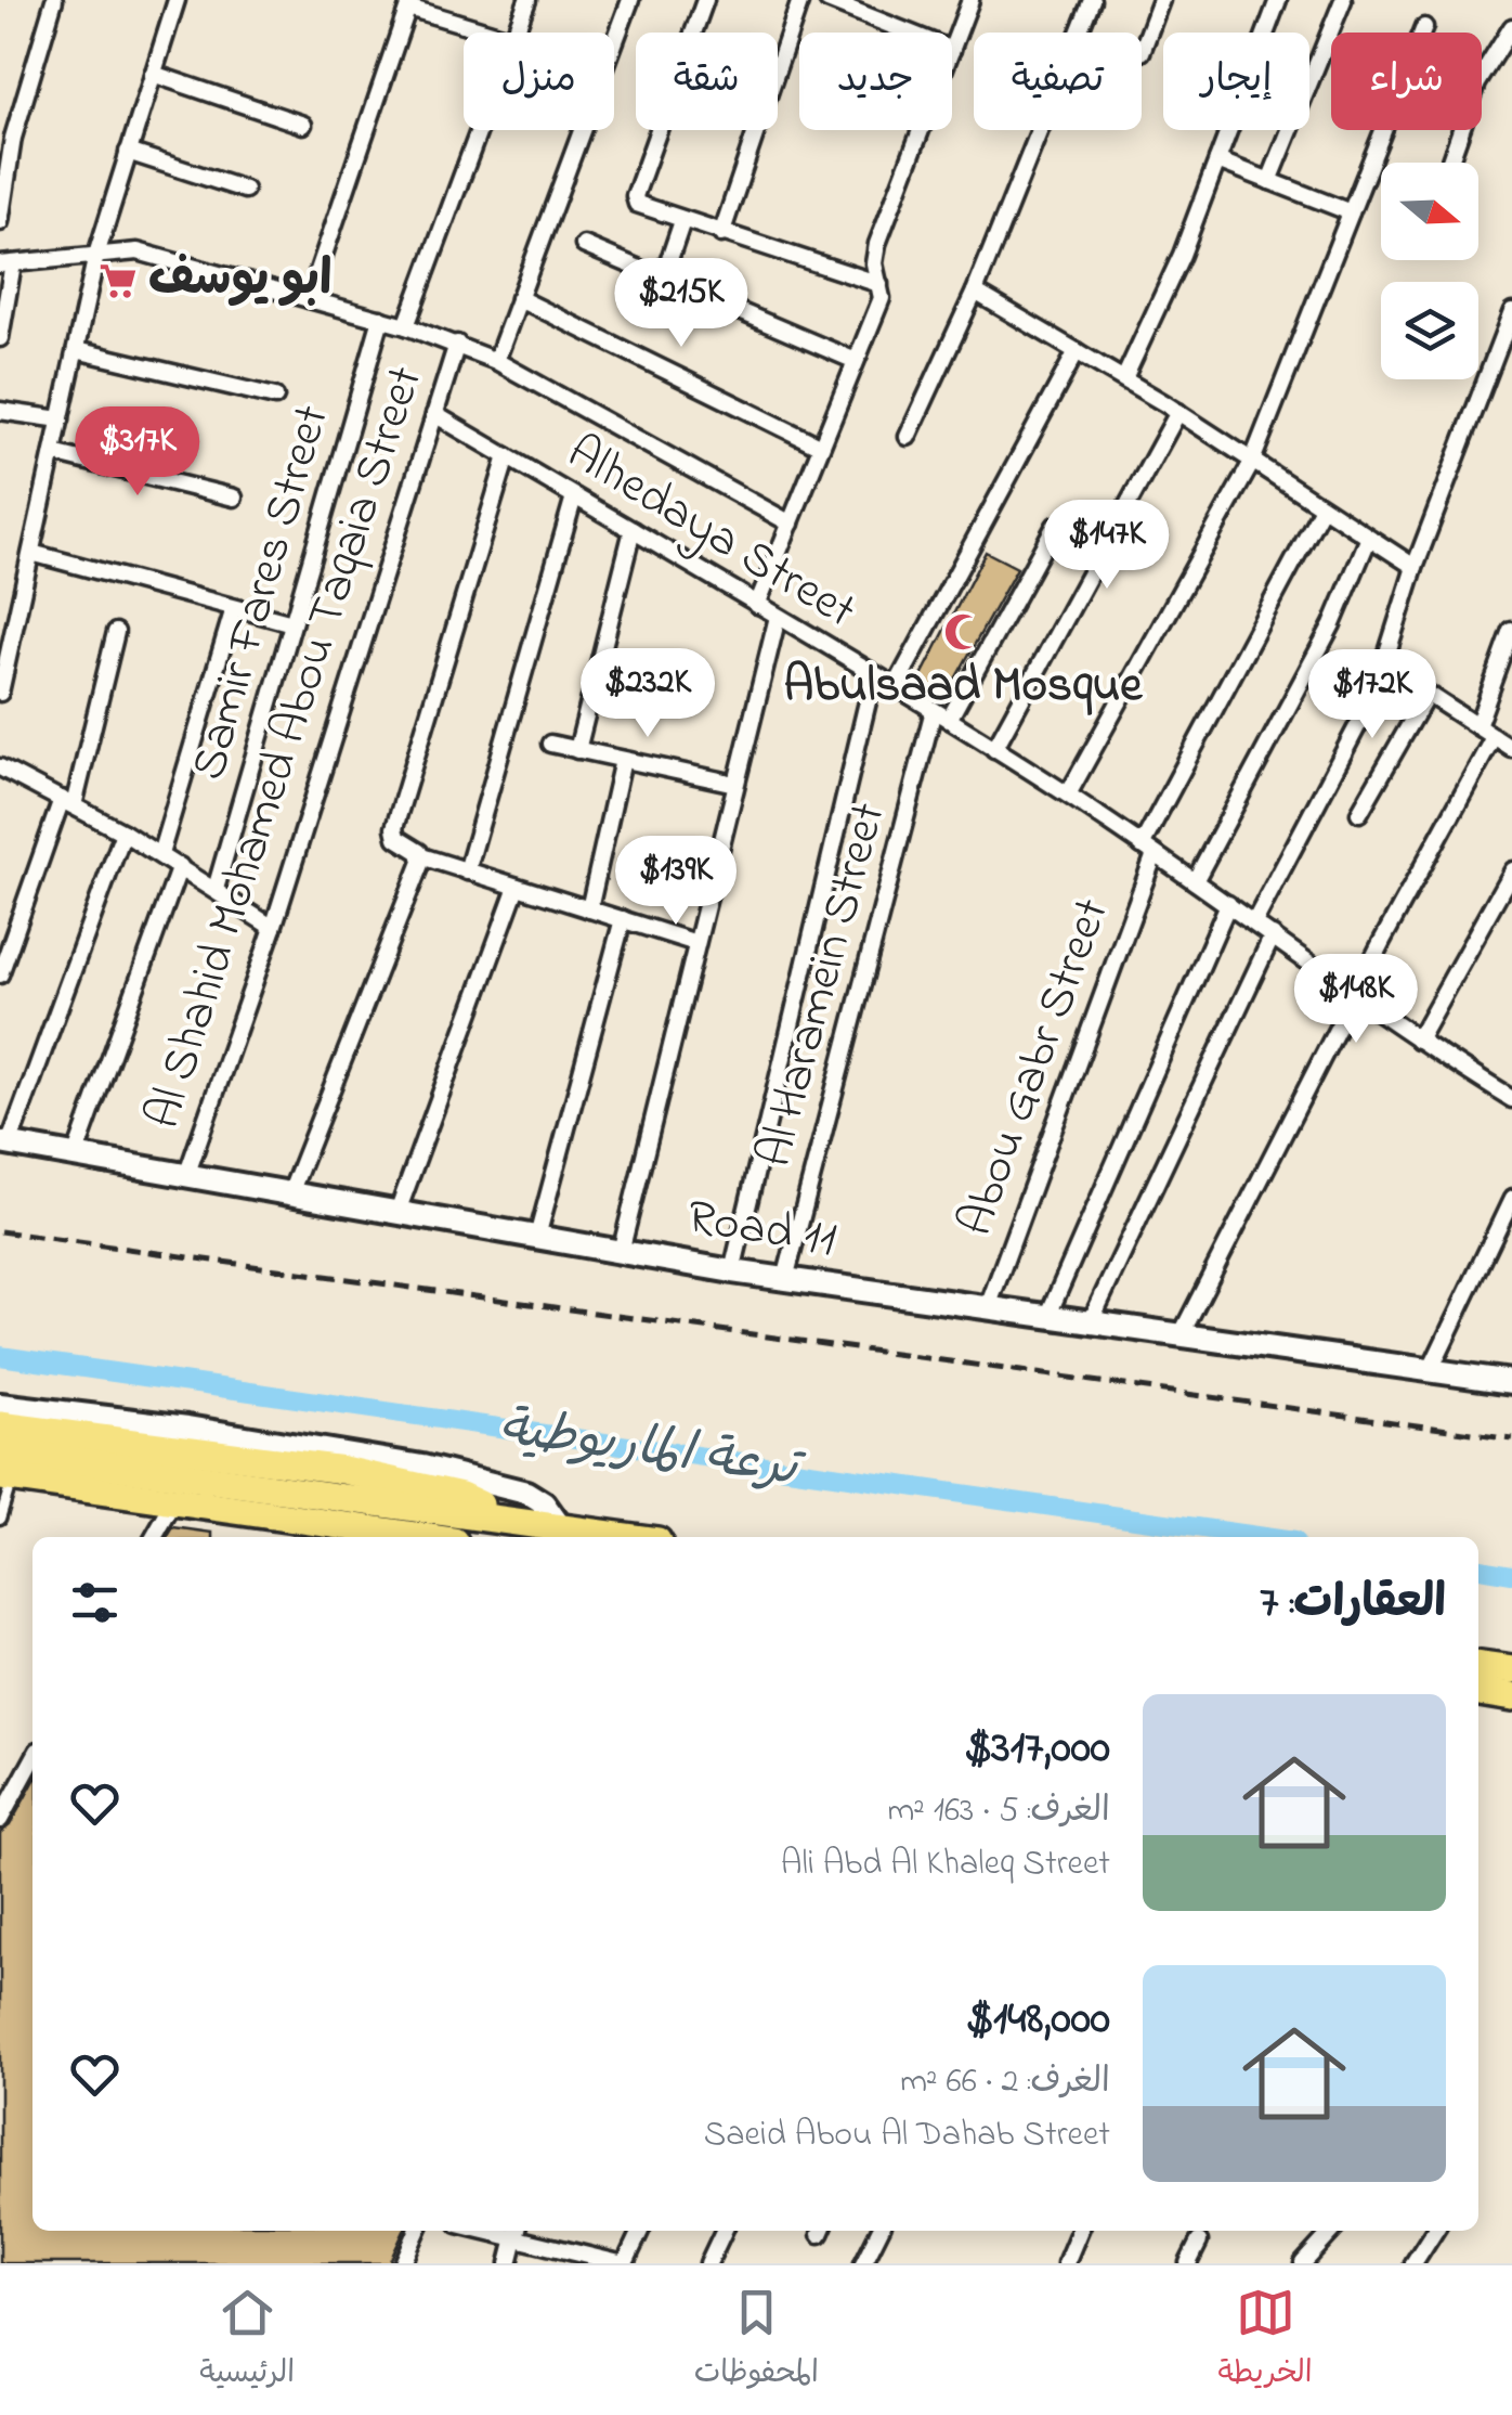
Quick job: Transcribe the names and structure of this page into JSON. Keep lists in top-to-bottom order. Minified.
{"streets":{"street":["Alhedaya Street","Samir Fares Street","Al Shahid Mohamed Abou Taqaia Street","Al Haramein Street","Abou Gabr Street","Road 11"]},"crossings":[["Alhedaya Street","Al Shahid Mohamed Abou Taqaia Street"],["Alhedaya Street","Al Haramein Street"],["Alhedaya Street","Abou Gabr Street"],["Al Shahid Mohamed Abou Taqaia Street","Road 11"],["Al Haramein Street","Road 11"],["Abou Gabr Street","Road 11"]],"water":["ترعة الماريوطية"],"places":{"supermarket":["ابو يوسف"],"mosque":["Abulsaad Mosque"]},"north":"right","page":{"chip":["شراء","إيجار","تصفية","جديد","شقة","منزل"],"price":["$215K","$317K","$147K","$232K","$172K","$139K","$148K"],"heading":"العقارات: 7","list":[{"name":"$317,000","note":"الغرف: 5 · 163 m² · Ali Abd Al Khaleq Street"},{"name":"$148,000","note":"الغرف: 2 · 66 m² · Saeid Abou Al Dahab Street"}],"tabs":["الخريطة","المحفوظات","الرئيسية"]}}
